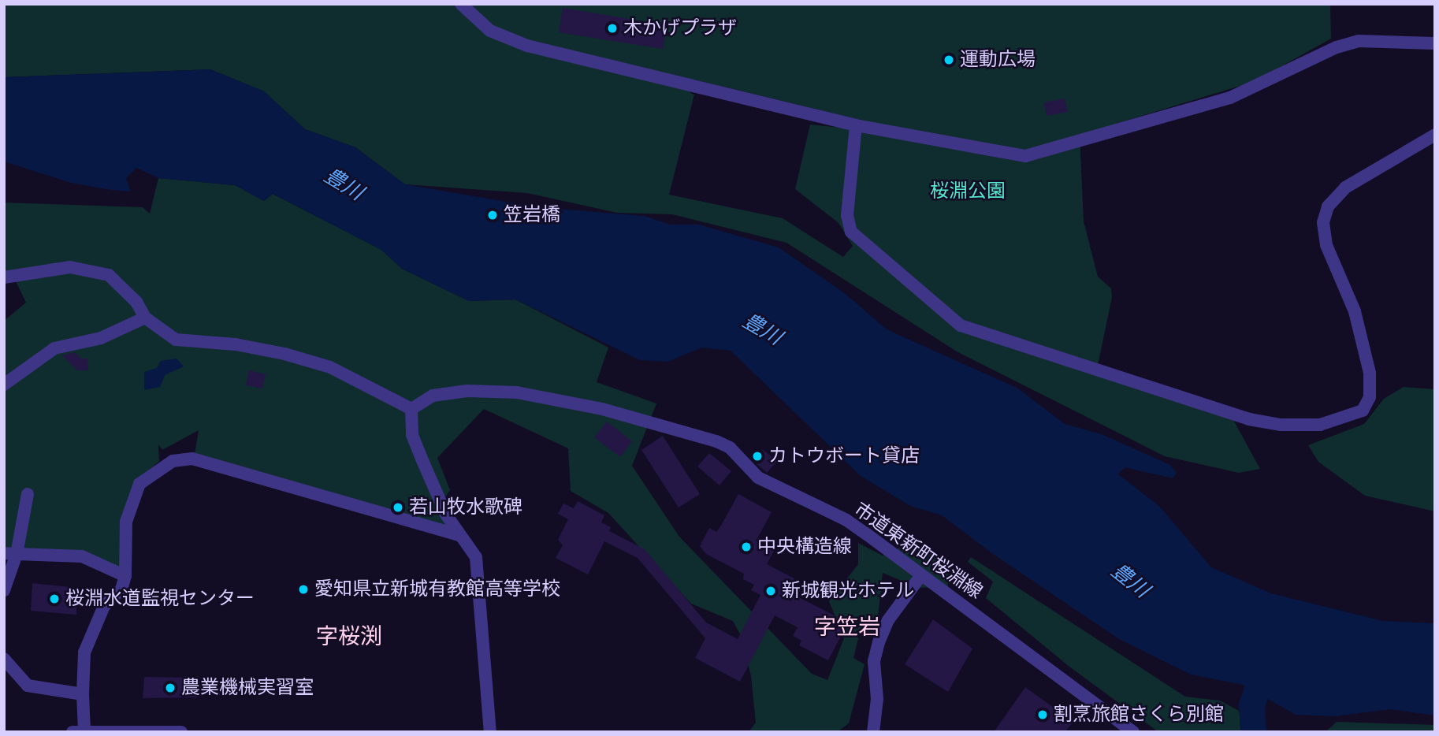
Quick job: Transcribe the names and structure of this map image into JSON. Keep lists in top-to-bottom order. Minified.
{"streets":{"street":["市道東新町桜淵線"]},"districts":["字笠岩","字桜渕"],"water":["豊川"],"parks":["桜淵公園"],"places":["木かげプラザ","運動広場","笠岩橋","カトウボート貸店","若山牧水歌碑","中央構造線","愛知県立新城有教館高等学校","新城観光ホテル","桜淵水道監視センター","農業機械実習室","割烹旅館さくら別館"]}
